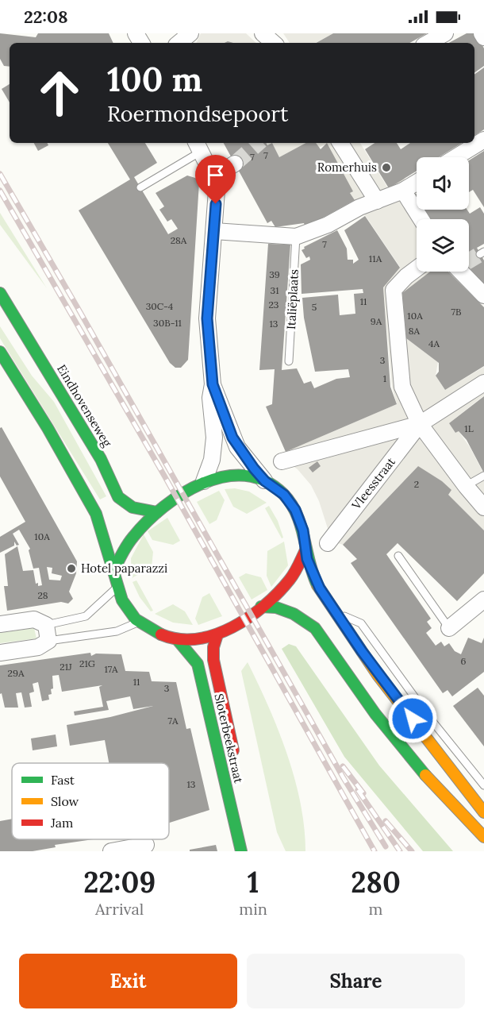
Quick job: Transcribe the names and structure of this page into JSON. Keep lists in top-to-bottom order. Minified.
{"streets":{"main road":["Eindhovenseweg","Sloterbeekstraat"],"street":["Vleesstraat"],"lane":["Italiëplaats"]},"places":["Romerhuis","Hotel paparazzi"],"house_numbers":["7","7","28A","7","11A","39","31","11","23","30C-4","5","7B","10A","9A","30B-11","13","8A","4A","3","1","1L","2","10A","28","6","21G","21J","17A","29A","11","3","7A","13"],"legend":["Fast","Slow","Jam"],"page":{"status":"22:08","turn":["100 m","Roermondsepoort"],"eta":["22:09","Arrival","1","min","280","m"],"buttons":["Exit","Share"]}}
